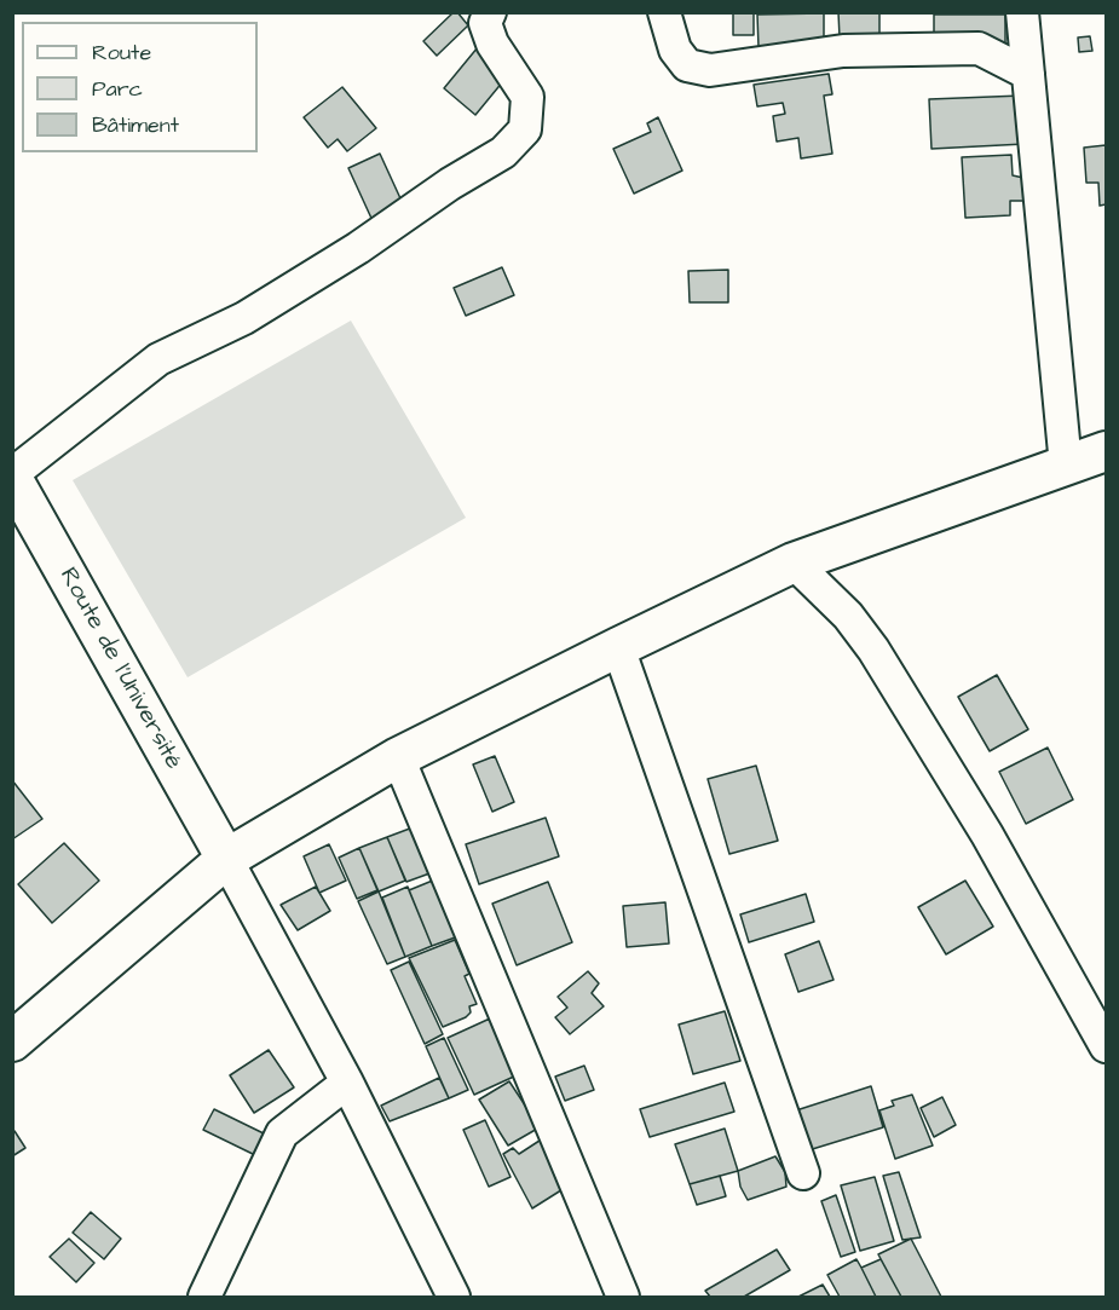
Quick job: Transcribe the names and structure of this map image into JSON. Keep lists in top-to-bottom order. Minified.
{"streets":{"main road":["Route de l'Université"]},"legend":["Route","Parc","Bâtiment"]}
